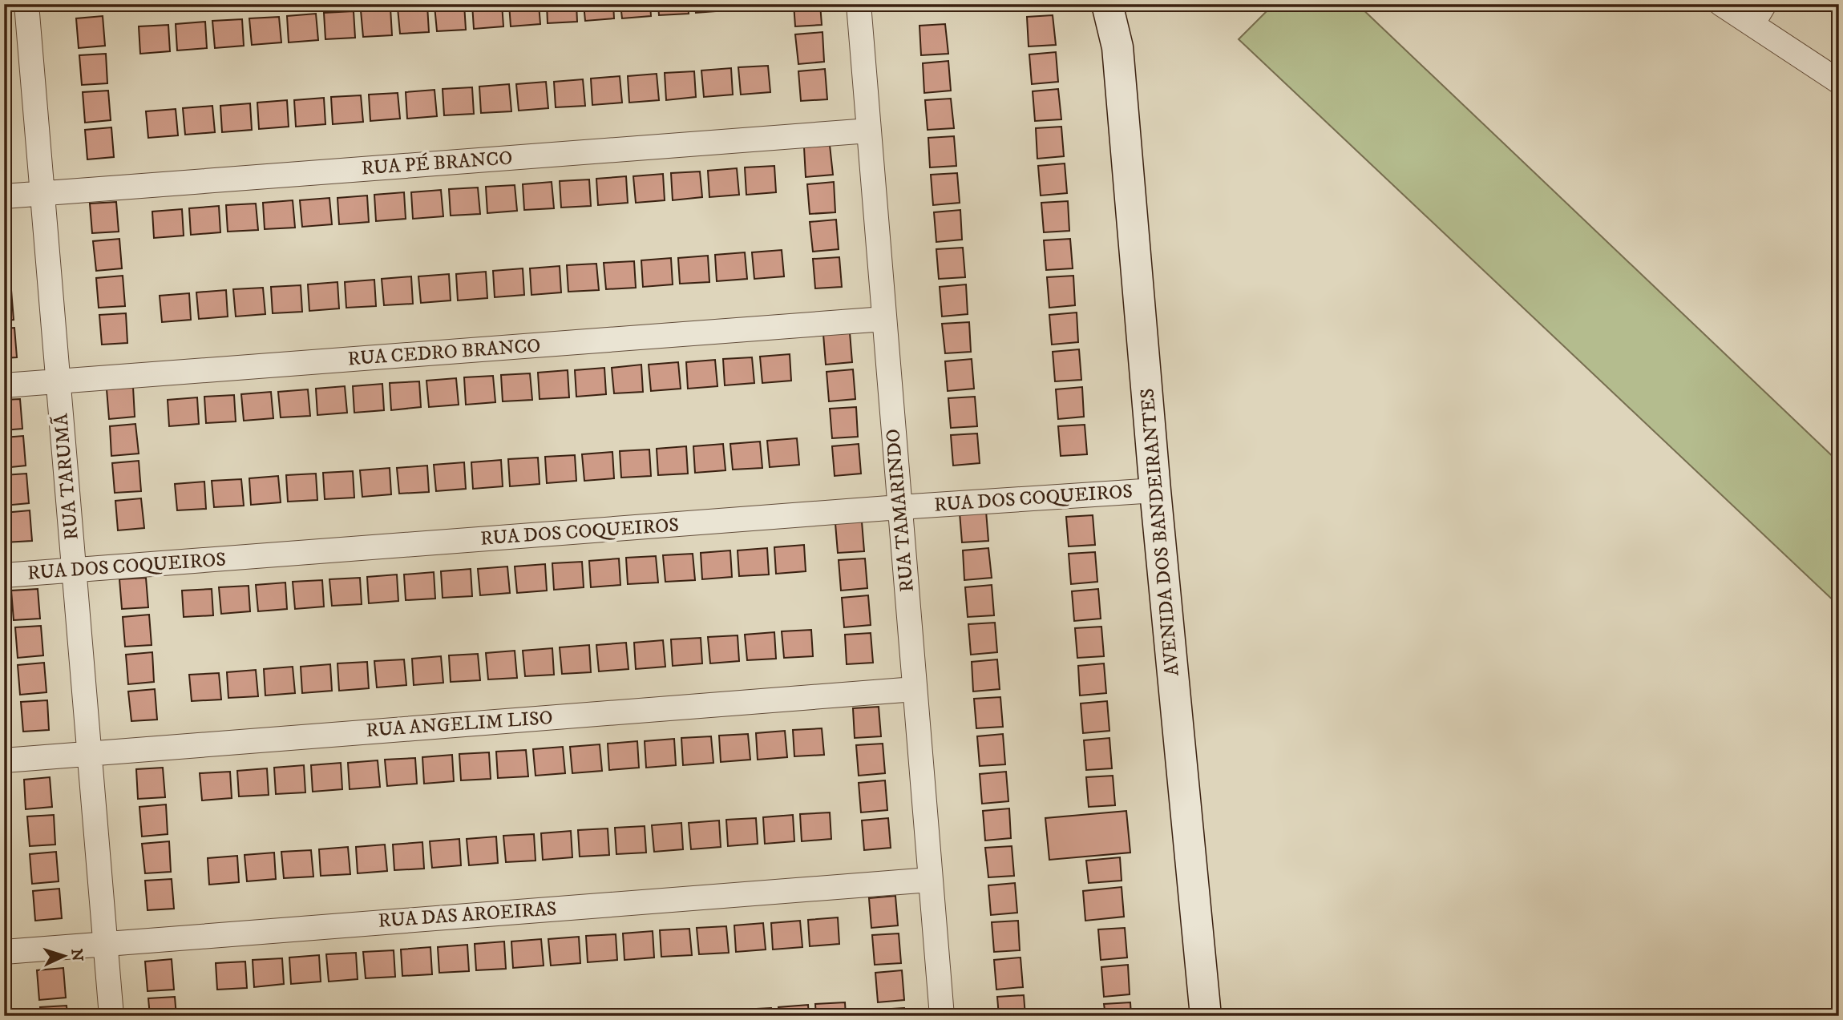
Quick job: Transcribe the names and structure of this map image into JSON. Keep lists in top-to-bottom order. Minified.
{"streets":{"street":["RUA PÉ BRANCO","RUA CEDRO BRANCO","RUA TARUMÃ","RUA DOS COQUEIROS","RUA TAMARINDO","AVENIDA DOS BANDEIRANTES","RUA ANGELIM LISO","RUA DAS AROEIRAS"]},"crossings":[["RUA PÉ BRANCO","RUA TARUMÃ"],["RUA PÉ BRANCO","RUA TAMARINDO"],["RUA CEDRO BRANCO","RUA TARUMÃ"],["RUA CEDRO BRANCO","RUA TAMARINDO"],["RUA TARUMÃ","RUA DOS COQUEIROS"],["RUA TARUMÃ","RUA ANGELIM LISO"],["RUA TARUMÃ","RUA DAS AROEIRAS"],["RUA DOS COQUEIROS","RUA TAMARINDO"],["RUA DOS COQUEIROS","AVENIDA DOS BANDEIRANTES"],["RUA TAMARINDO","RUA ANGELIM LISO"],["RUA TAMARINDO","RUA DAS AROEIRAS"]],"north":"right"}
